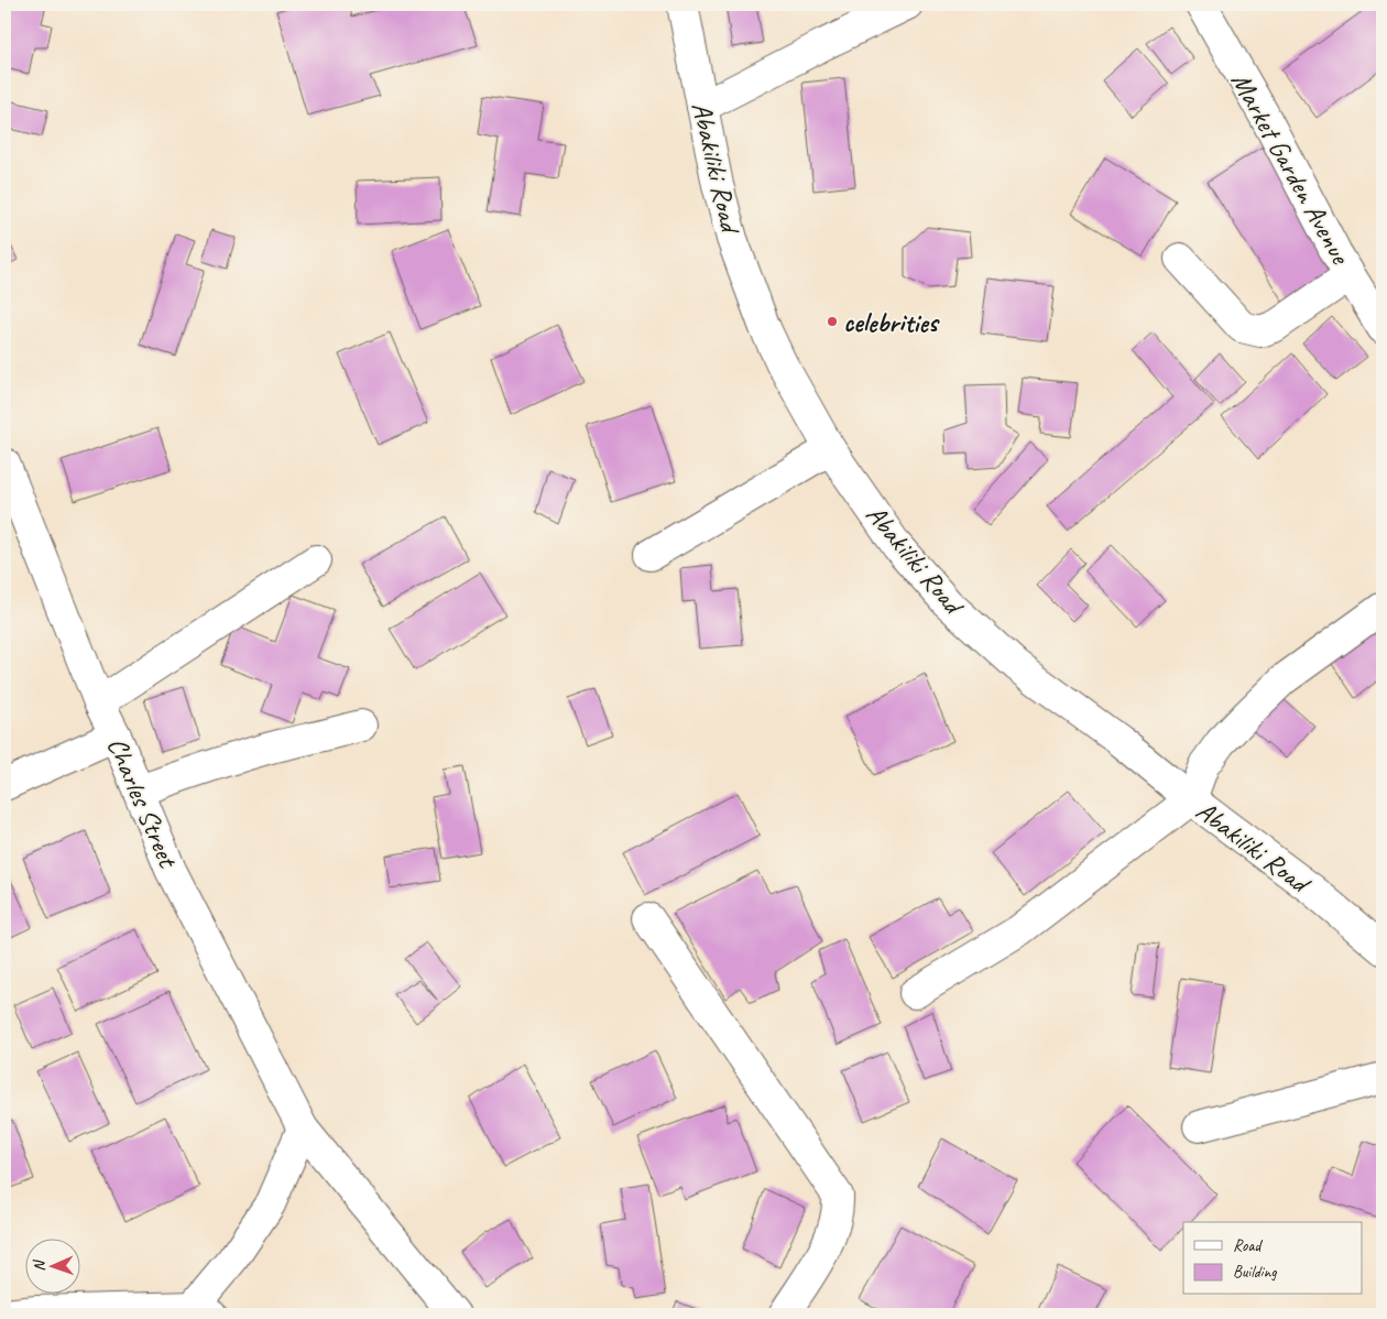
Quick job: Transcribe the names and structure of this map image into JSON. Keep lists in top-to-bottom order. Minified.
{"streets":{"street":["Abakiliki Road","Market Garden Avenue","Charles Street"]},"places":["celebrities"],"legend":["Road","Building"],"north":"left"}
